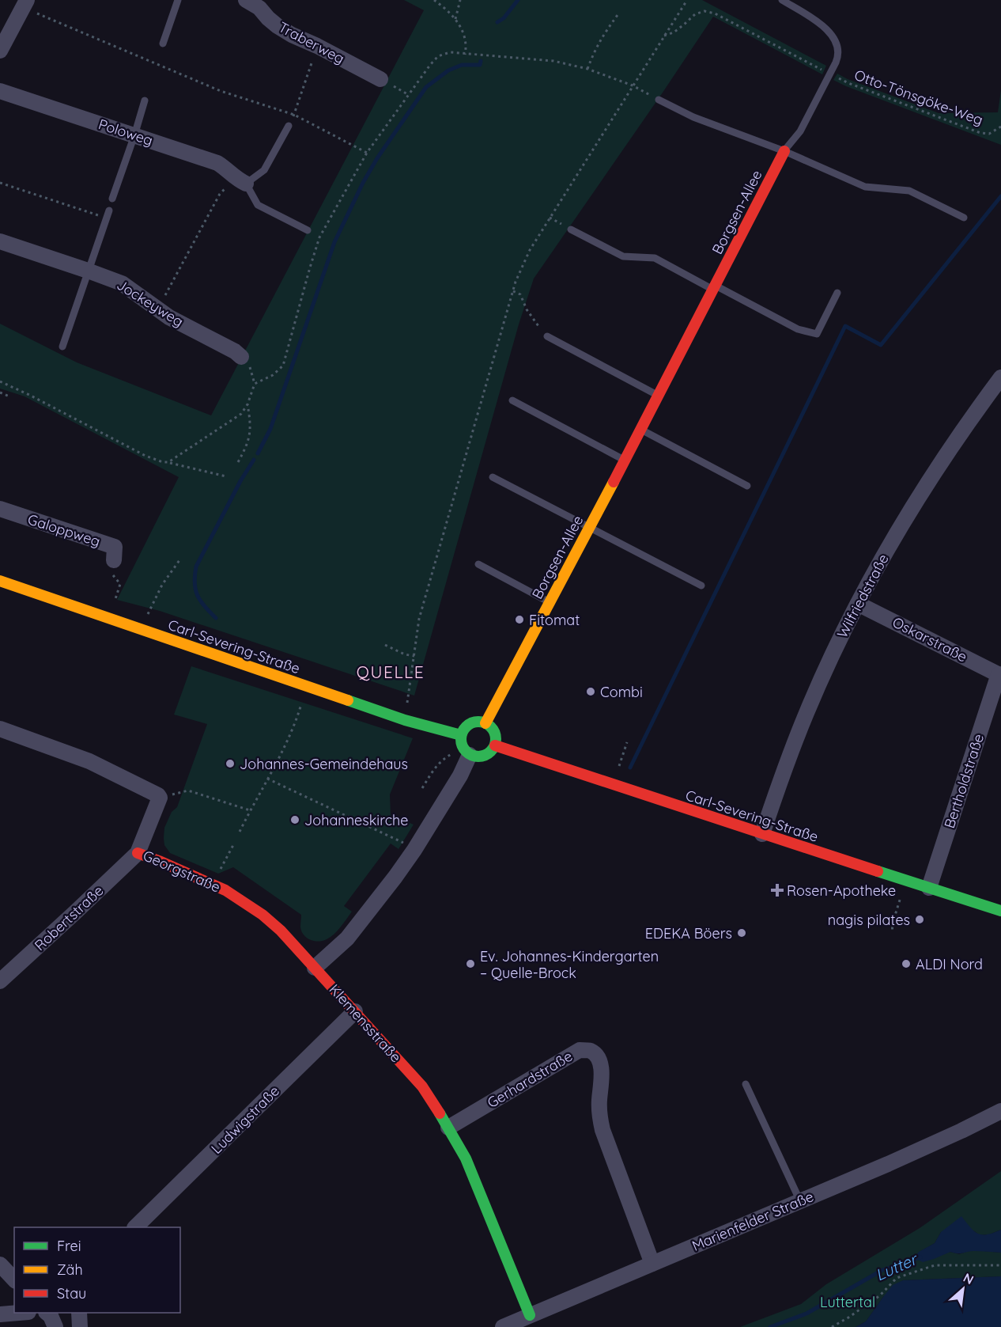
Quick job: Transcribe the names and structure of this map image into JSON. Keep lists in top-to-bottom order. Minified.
{"streets":{"street":["Traberweg","Poloweg","Borgsen-Allee","Jockeyweg","Galoppweg","Wilfriedstraße","Oskarstraße","Carl-Severing-Straße","Bertholdstraße","Georgstraße","Robertstraße","Klemensstraße","Gerhardstraße","Ludwigstraße","Marienfelder Straße"],"path":["Otto-Tönsgöke-Weg"]},"crossings":[["Otto-Tönsgöke-Weg","Borgsen-Allee"],["Borgsen-Allee","Carl-Severing-Straße"],["Wilfriedstraße","Oskarstraße"],["Wilfriedstraße","Carl-Severing-Straße"],["Oskarstraße","Bertholdstraße"],["Carl-Severing-Straße","Bertholdstraße"],["Georgstraße","Robertstraße"],["Georgstraße","Klemensstraße"],["Klemensstraße","Gerhardstraße"],["Klemensstraße","Ludwigstraße"],["Klemensstraße","Marienfelder Straße"],["Gerhardstraße","Marienfelder Straße"]],"districts":["QUELLE"],"water":["Lutter"],"parks":["Luttertal"],"places":{"other":["Fitomat","Combi","Johannes-Gemeindehaus","Johanneskirche","nagis pilates","EDEKA Böers","Ev. Johannes-Kindergarten – Quelle-Brock","ALDI Nord"],"health":["Rosen-Apotheke"]},"legend":["Frei","Zäh","Stau"],"north":"top right"}
